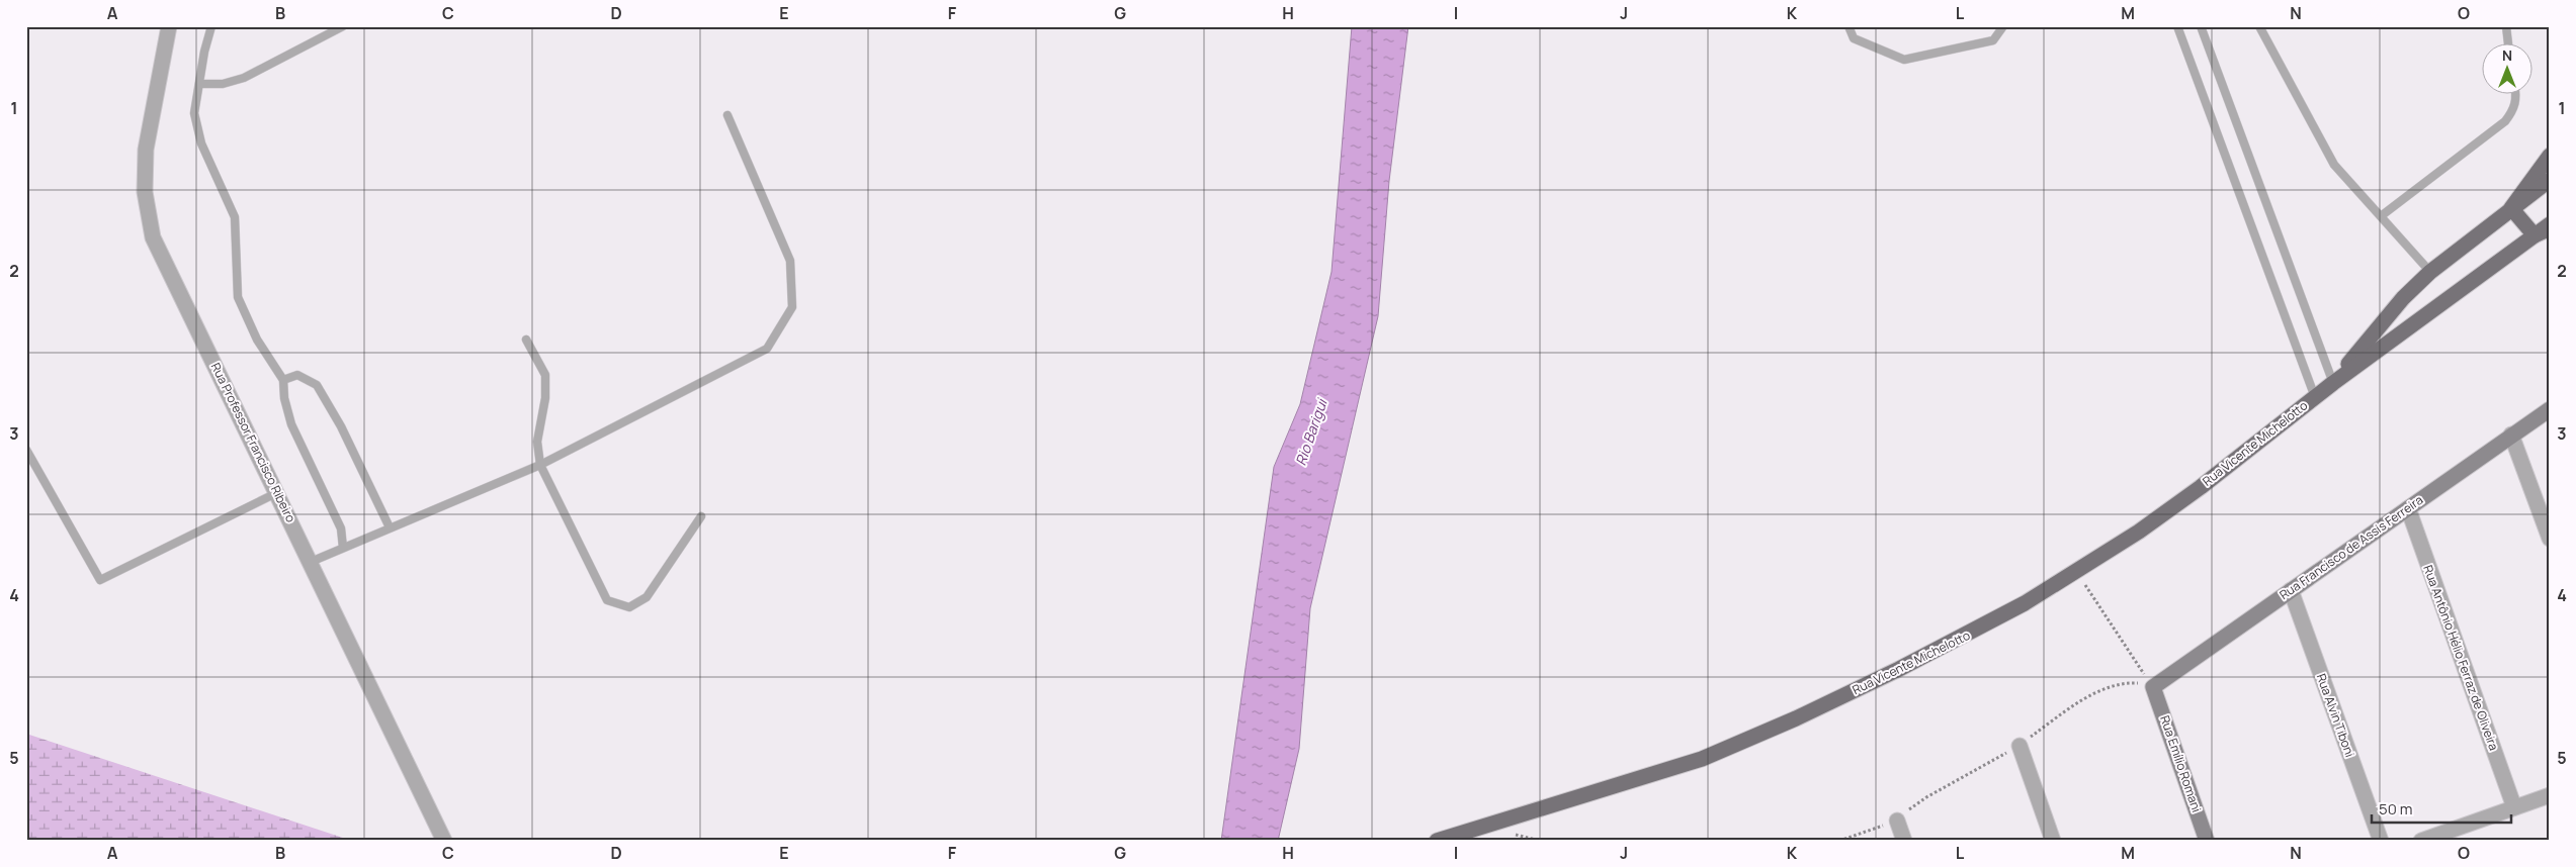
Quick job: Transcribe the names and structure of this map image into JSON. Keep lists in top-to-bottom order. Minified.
{"streets":{"main road":["Rua Vicente Michelotto"],"street":["Rua Professor Francisco Ribeiro","Rua Francisco de Assis Ferreira","Rua Antônio Hélio Ferraz de Oliveira","Rua Alvin Tiboni","Rua Emílio Romani"]},"crossings":[["Rua Francisco de Assis Ferreira","Rua Antônio Hélio Ferraz de Oliveira"],["Rua Francisco de Assis Ferreira","Rua Alvin Tiboni"],["Rua Francisco de Assis Ferreira","Rua Emílio Romani"]],"water":["Rio Barigui"],"scale_bar":"50 m","north":"top","grid":{"columns":["A","B","C","D","E","F","G","H","I","J","K","L","M","N","O"],"rows":["1","2","3","4","5"]}}
